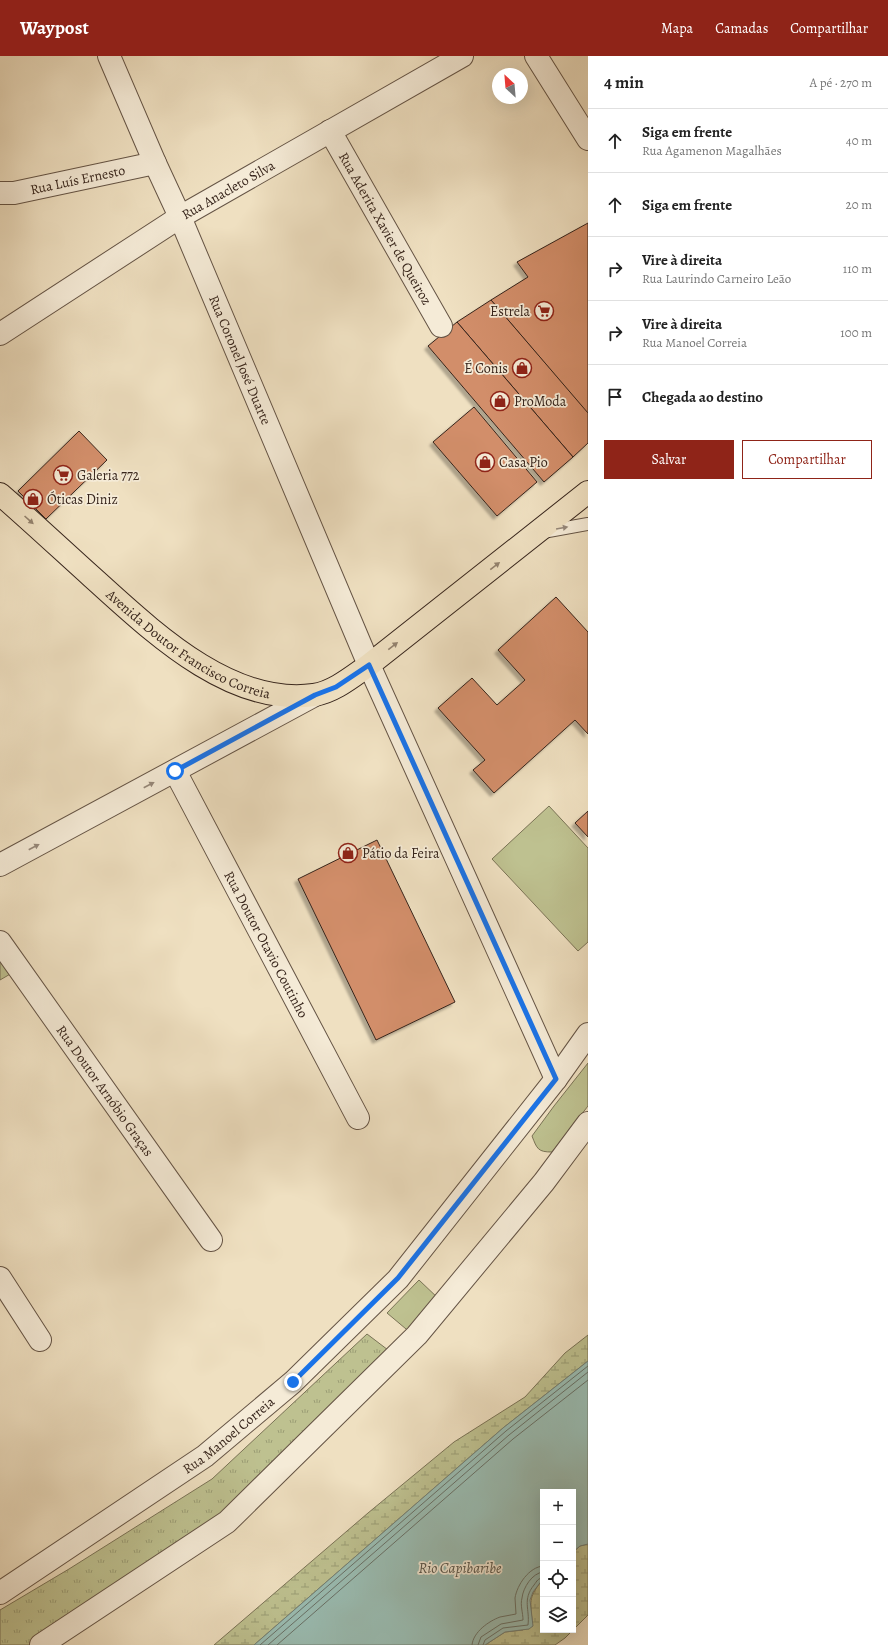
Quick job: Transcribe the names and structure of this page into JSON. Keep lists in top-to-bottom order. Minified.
{"streets":{"main road":["Avenida Doutor Francisco Correia"],"street":["Rua Luís Ernesto","Rua Anacleto Silva","Rua Aderita Xavier de Queiroz","Rua Coronel José Duarte","Rua Doutor Otavio Coutinho","Rua Doutor Arnóbio Graças","Rua Manoel Correia"]},"crossings":[["Rua Luís Ernesto","Rua Coronel José Duarte"],["Rua Anacleto Silva","Rua Aderita Xavier de Queiroz"],["Rua Anacleto Silva","Rua Coronel José Duarte"],["Rua Coronel José Duarte","Avenida Doutor Francisco Correia"],["Rua Coronel José Duarte","Rua Manoel Correia"]],"one_way":["Avenida Doutor Francisco Correia"],"water":["Rio Capibaribe"],"places":{"supermarket":["Estrela","Galeria 772"],"shop":["É Conis","ProModa","Casa Pio","Óticas Diniz","Pátio da Feira"]},"north":"top left","page":{"header":"Waypost","nav":["Mapa","Camadas","Compartilhar"],"heading":["4 min","A pé · 270 m"],"list":[["Siga em frente","Rua Agamenon Magalhães","40 m"],["Siga em frente","20 m"],["Vire à direita","Rua Laurindo Carneiro Leão","110 m"],["Vire à direita","Rua Manoel Correia","100 m"],"Chegada ao destino"],"buttons":["Salvar","Compartilhar"],"map_buttons":["+","−"]}}
